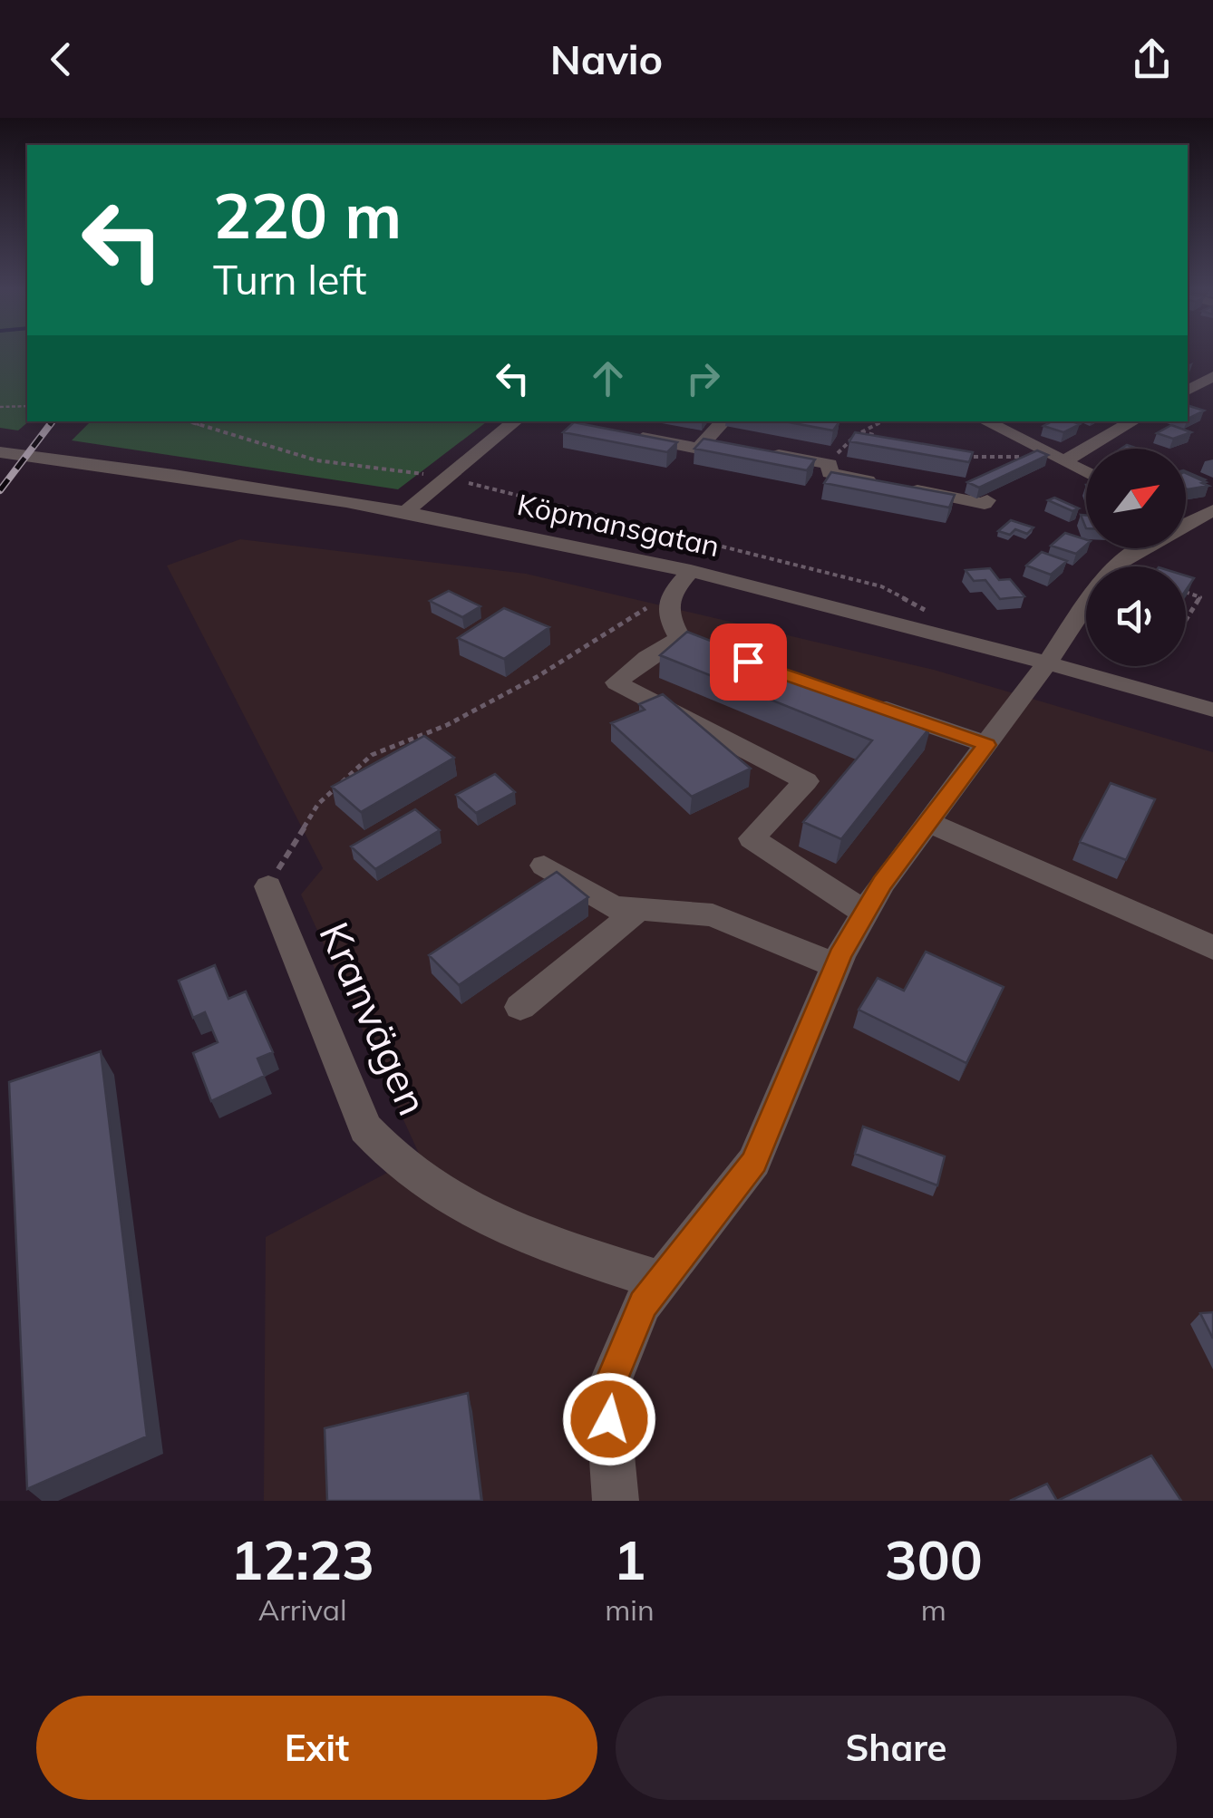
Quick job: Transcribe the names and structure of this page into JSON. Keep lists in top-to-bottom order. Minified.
{"streets":{"street":["Köpmansgatan","Kranvägen"]},"north":"top right","page":{"header":"Navio","turn":["220 m","Turn left"],"eta":["12:23","Arrival","1","min","300","m"],"buttons":["Exit","Share"]}}
